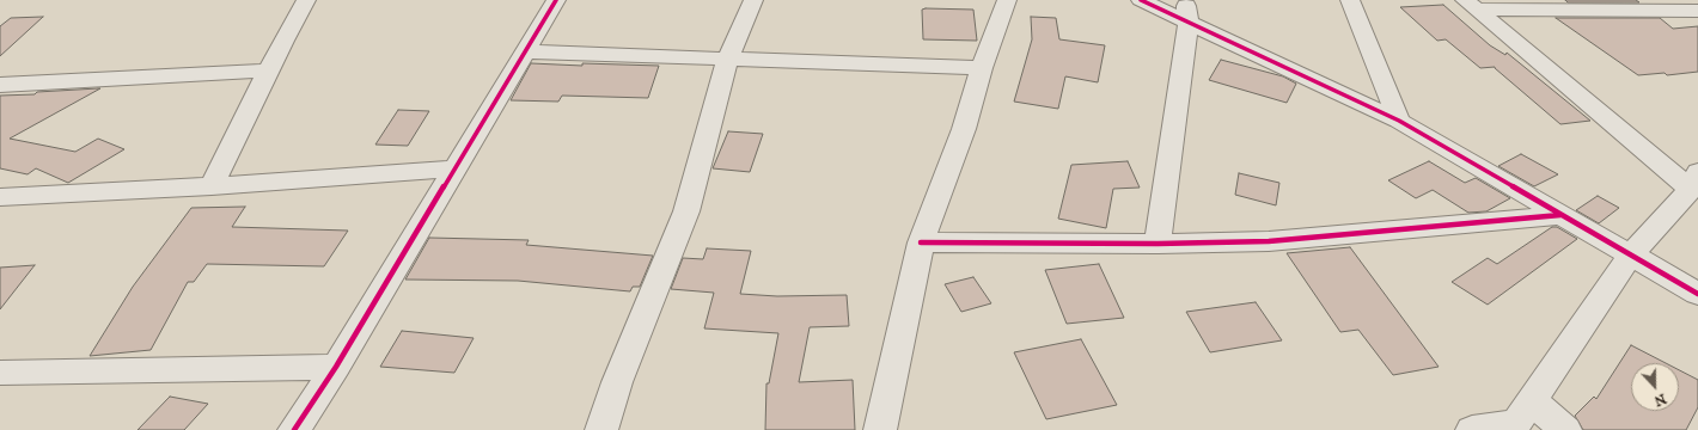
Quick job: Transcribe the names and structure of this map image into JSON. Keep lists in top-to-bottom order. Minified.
{"north":"bottom"}
